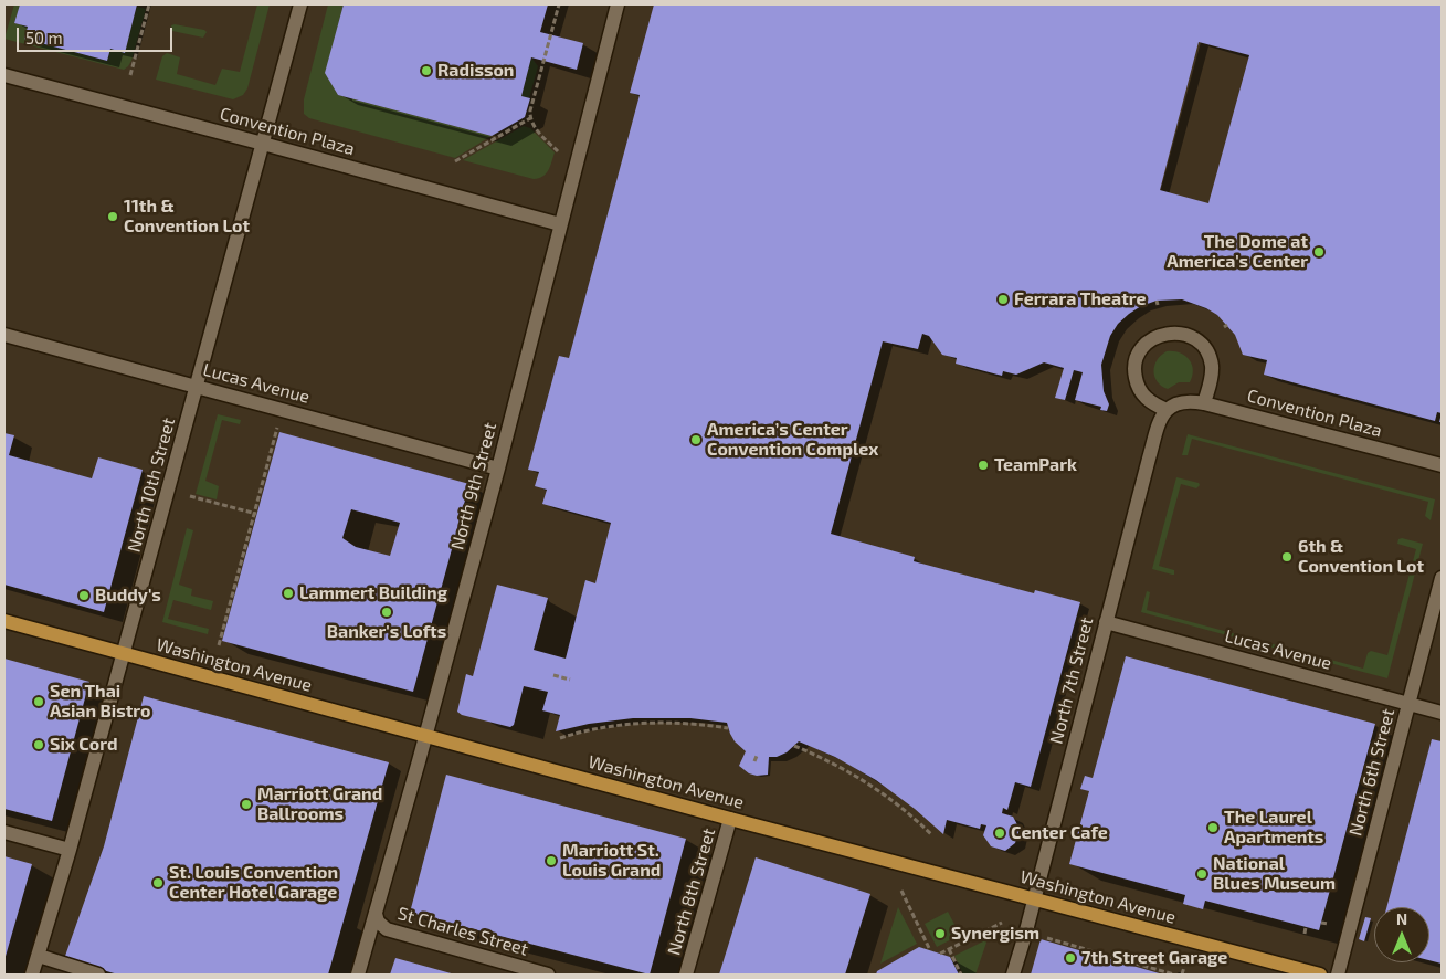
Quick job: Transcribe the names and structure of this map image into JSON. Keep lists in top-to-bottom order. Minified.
{"streets":{"main road":["Washington Avenue"],"street":["Convention Plaza","Lucas Avenue","North 10th Street","North 9th Street","North 7th Street","North 6th Street","North 8th Street","St Charles Street"]},"crossings":[["Convention Plaza","North 10th Street"],["Convention Plaza","North 9th Street"],["Convention Plaza","North 7th Street"],["Lucas Avenue","North 10th Street"],["Lucas Avenue","North 9th Street"],["Lucas Avenue","North 7th Street"],["Lucas Avenue","North 6th Street"],["North 10th Street","Washington Avenue"],["North 9th Street","Washington Avenue"],["North 9th Street","St Charles Street"],["Washington Avenue","North 7th Street"],["Washington Avenue","North 8th Street"]],"places":["Radisson","11th & Convention Lot","The Dome at America's Center","Ferrara Theatre","America’s Center Convention Complex","TeamPark","6th & Convention Lot","Lammert Building","Buddy's","Banker's Lofts","Sen Thai Asian Bistro","Six Cord","Marriott Grand Ballrooms","The Laurel Apartments","Center Cafe","Marriott St. Louis Grand","National Blues Museum","St. Louis Convention Center Hotel Garage","Synergism","7th Street Garage"],"scale_bar":"50 m","north":"top"}
